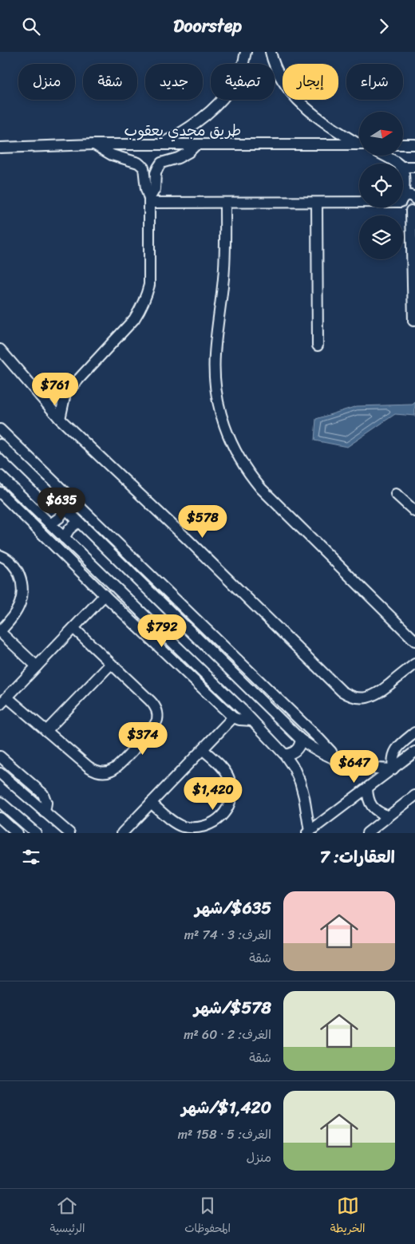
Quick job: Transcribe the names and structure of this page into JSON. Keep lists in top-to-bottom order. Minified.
{"streets":{"street":["طريق مجدي يعقوب"]},"north":"right","page":{"header":"Doorstep","chip":["شراء","إيجار","تصفية","جديد","شقة","منزل"],"price":["$761","$635","$578","$792","$374","$647","$1,420"],"heading":"العقارات: 7","list":[{"name":"$635/شهر","note":"الغرف: 3 · 74 m² · شقة"},{"name":"$578/شهر","note":"الغرف: 2 · 60 m² · شقة"},{"name":"$1,420/شهر","note":"الغرف: 5 · 158 m² · منزل"}],"tabs":["الخريطة","المحفوظات","الرئيسية"]}}
